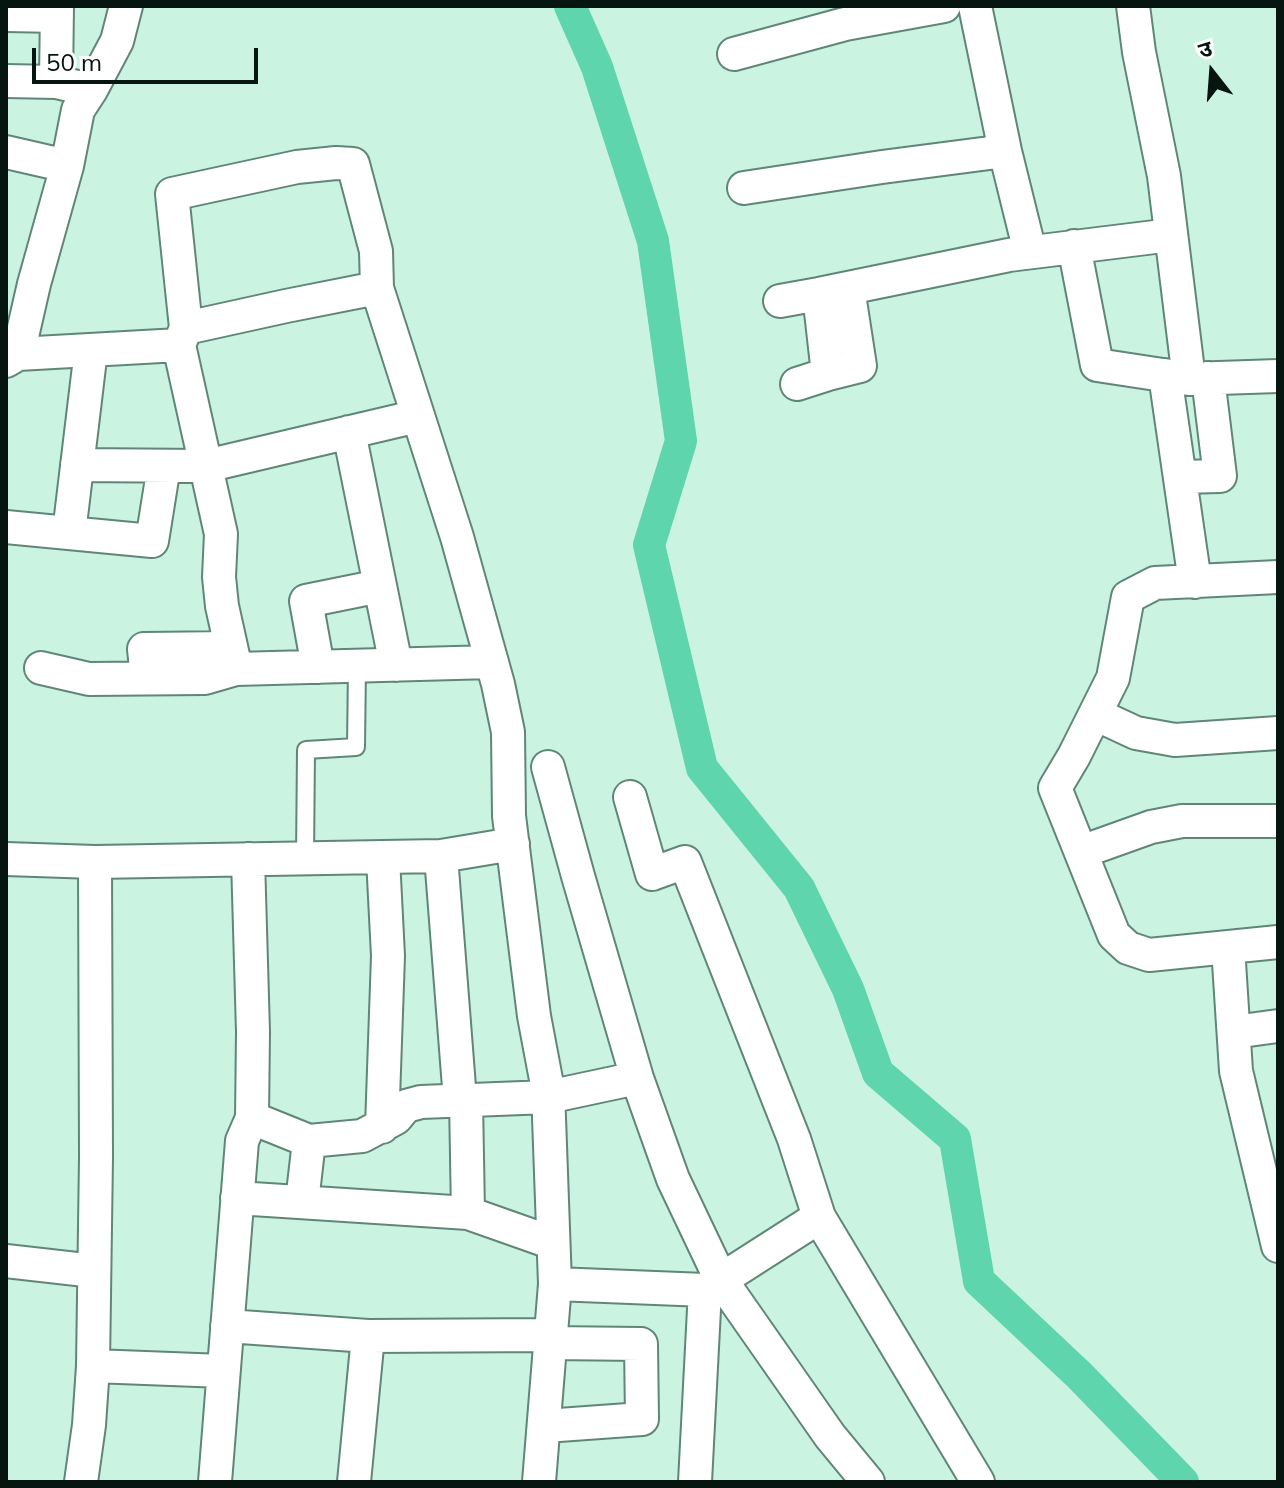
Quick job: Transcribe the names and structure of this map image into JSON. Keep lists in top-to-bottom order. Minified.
{"scale_bar":"50 m","north":"top"}
